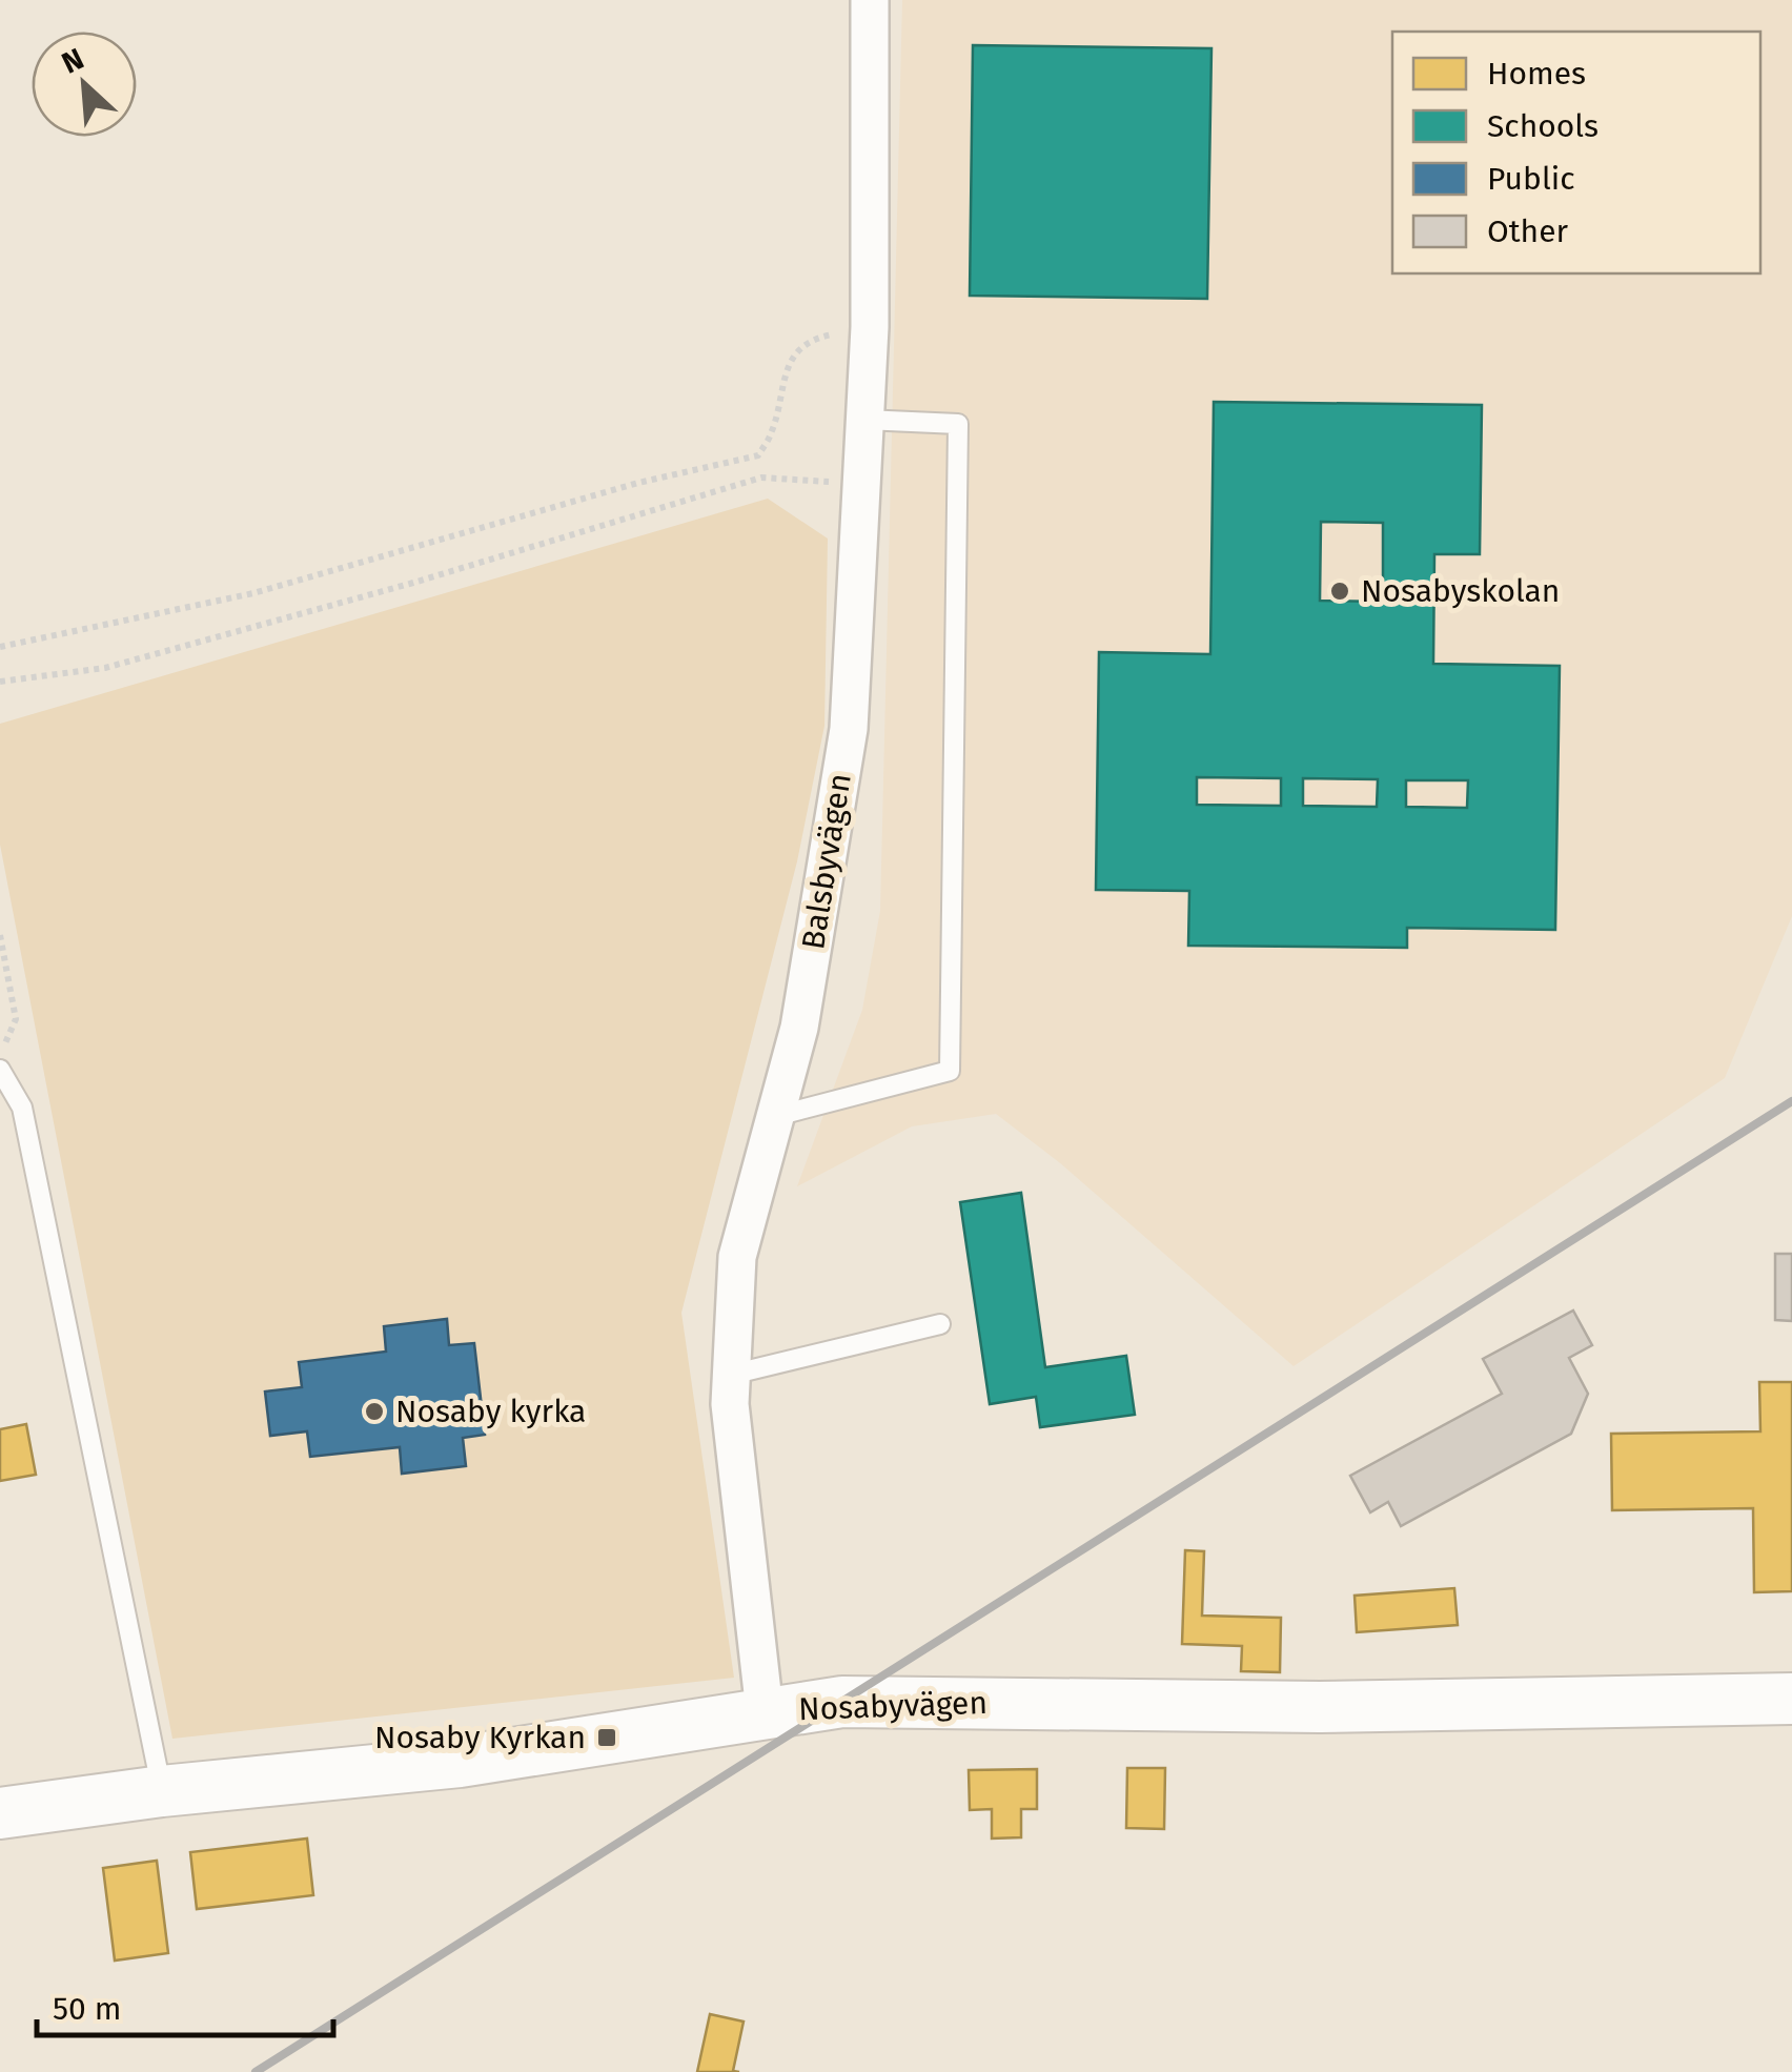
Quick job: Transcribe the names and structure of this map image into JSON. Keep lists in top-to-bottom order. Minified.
{"streets":{"main road":["Nosabyvägen"],"street":["Balsbyvägen"]},"crossings":[["Balsbyvägen","Nosabyvägen"]],"places":{"other":["Nosabyskolan","Nosaby kyrka"],"transit":["Nosaby Kyrkan"]},"legend":["Homes","Schools","Public","Other"],"scale_bar":"50 m","north":"top left"}
